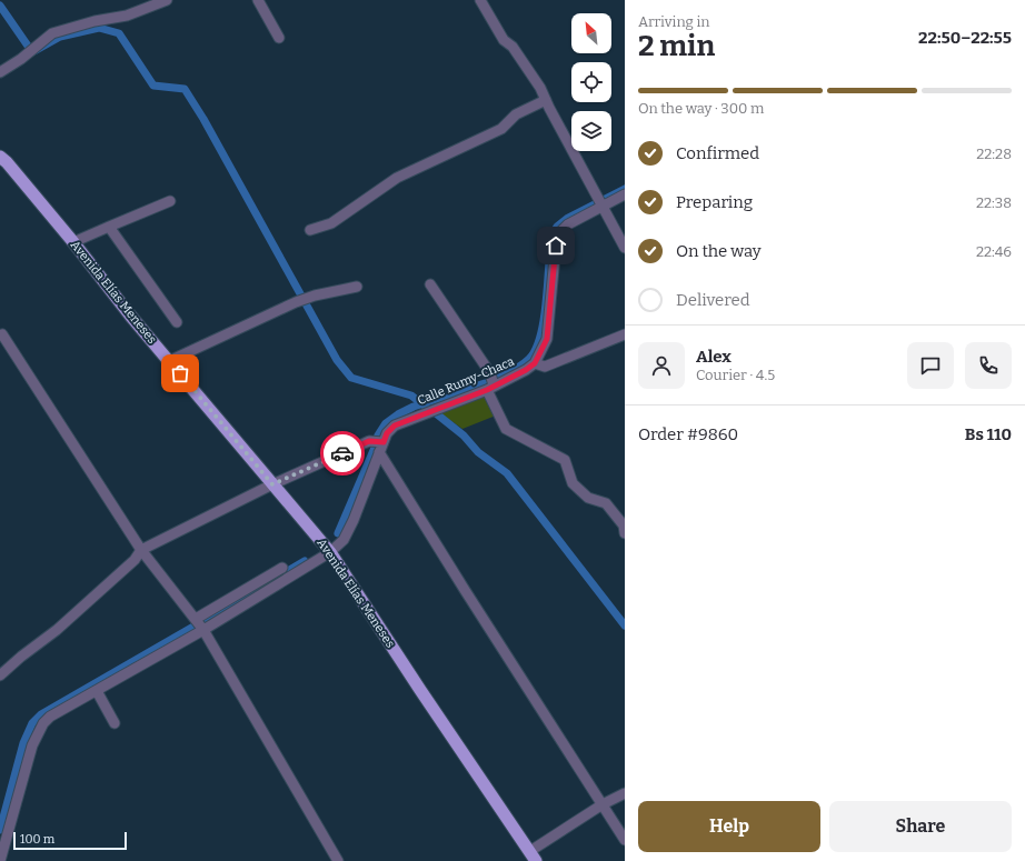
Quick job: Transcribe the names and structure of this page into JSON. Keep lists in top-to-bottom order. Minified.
{"streets":{"main road":["Avenida Elías Meneses"],"street":["Calle Rumy-Chaca"]},"crossings":[["Avenida Elías Meneses","Calle Rumy-Chaca"]],"scale_bar":"100 m","north":"top left","page":{"heading":["2 min","Arriving in","22:50–22:55"],"panel":["Alex","Courier · 4.5","Order #9860","Bs 110"],"bar":"On the way · 300 m","list":[["Confirmed","22:28"],["Preparing","22:38"],["On the way","22:46"],"Delivered"],"buttons":["Help","Share"],"scale":"100 m"}}
